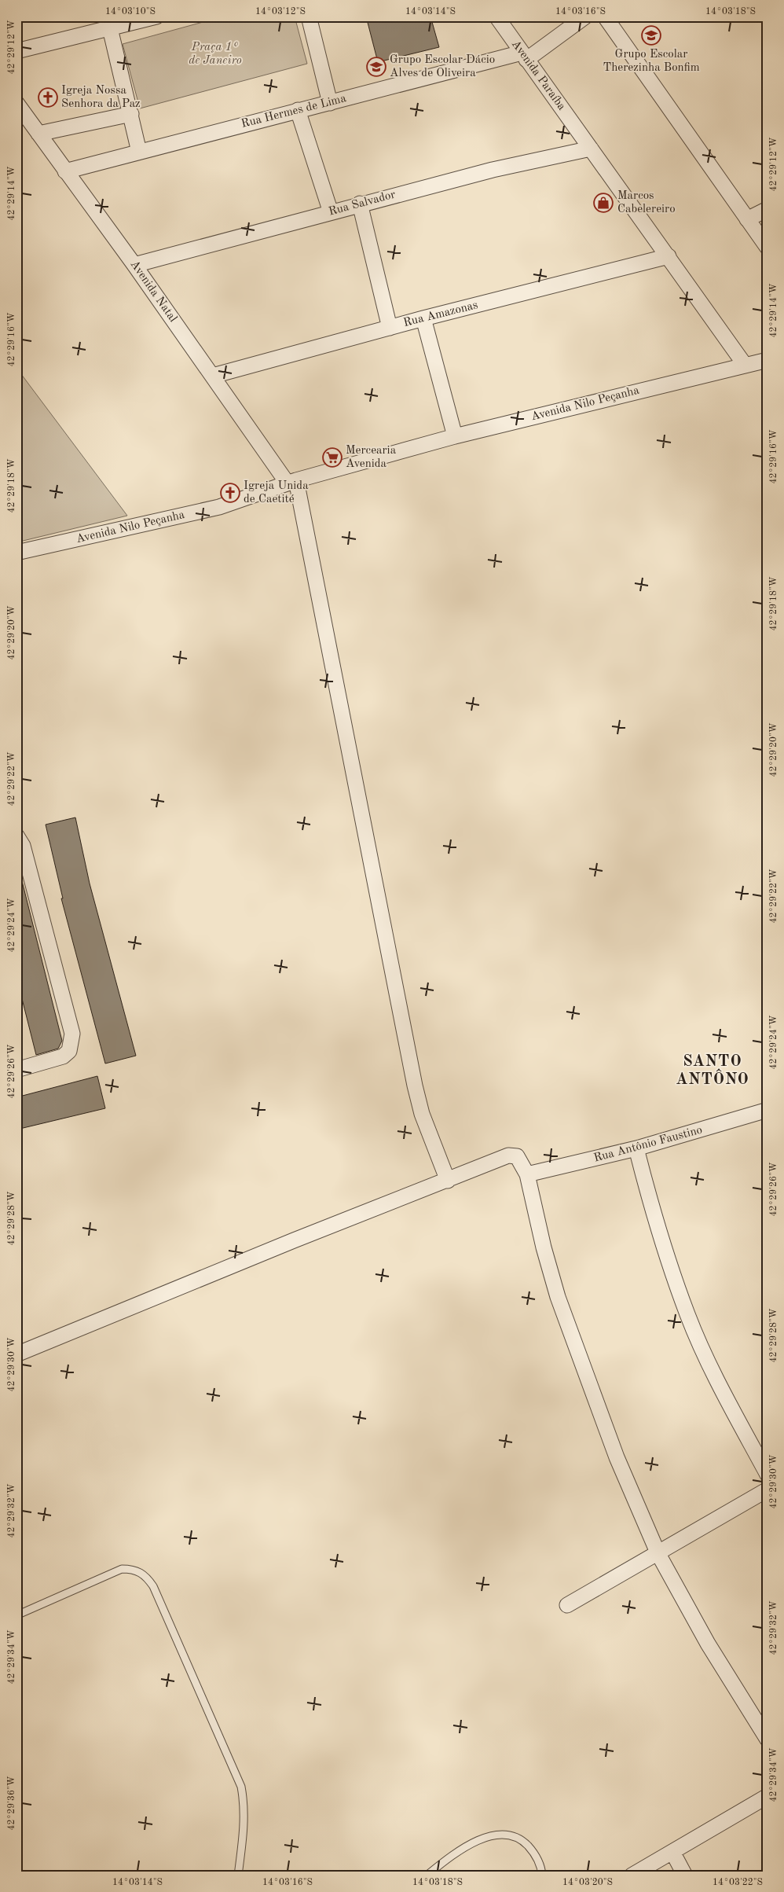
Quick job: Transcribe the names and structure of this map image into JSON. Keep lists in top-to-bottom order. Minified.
{"streets":{"street":["Avenida Paraíba","Rua Hermes de Lima","Rua Salvador","Avenida Natal","Rua Amazonas","Avenida Nilo Peçanha","Rua Antônio Faustino"]},"crossings":[["Avenida Paraíba","Rua Hermes de Lima"],["Avenida Paraíba","Rua Salvador"],["Avenida Paraíba","Rua Amazonas"],["Avenida Paraíba","Avenida Nilo Peçanha"],["Rua Hermes de Lima","Avenida Natal"],["Rua Salvador","Avenida Natal"],["Avenida Natal","Rua Amazonas"],["Avenida Natal","Avenida Nilo Peçanha"]],"districts":["SANTO ANTÔNO"],"parks":["Praça 1° de Janeiro"],"places":{"school or university":["Grupo Escolar Therezinha Bonfim","Grupo Escolar Dácio Alves de Oliveira"],"church":["Igreja Nossa Senhora da Paz","Igreja Unida de Caetité"],"shop":["Marcos Cabelereiro"],"supermarket":["Mercearia Avenida"]},"coordinates":["14°03'10\"S","14°03'12\"S","14°03'14\"S","14°03'16\"S","14°03'18\"S","42°29'12\"W","42°29'14\"W","42°29'16\"W","42°29'18\"W","42°29'20\"W","42°29'22\"W","42°29'24\"W","42°29'26\"W","42°29'28\"W","42°29'30\"W","42°29'32\"W","42°29'34\"W","42°29'36\"W","14°03'20\"S","14°03'22\"S"]}
